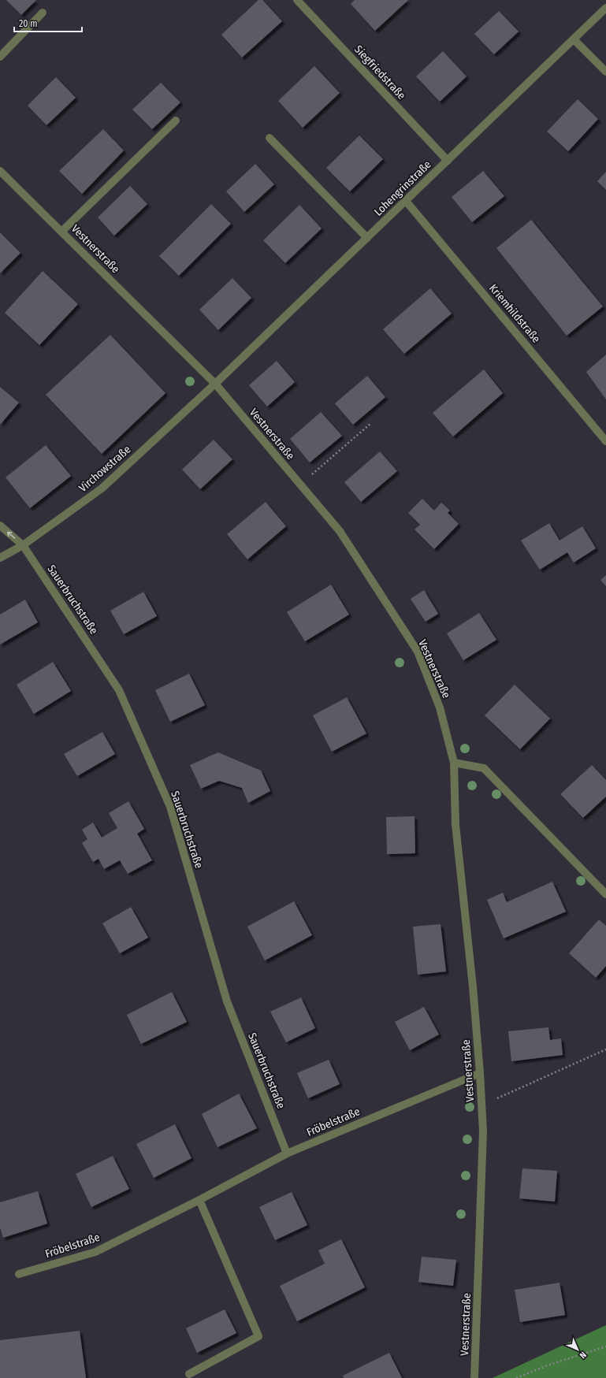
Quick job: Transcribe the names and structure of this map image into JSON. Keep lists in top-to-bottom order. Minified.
{"streets":{"street":["Siegfriedstraße","Lohengrinstraße","Vestnerstraße","Kriemhildstraße","Virchowstraße","Sauerbruchstraße","Fröbelstraße"]},"crossings":[["Siegfriedstraße","Lohengrinstraße"],["Lohengrinstraße","Vestnerstraße"],["Lohengrinstraße","Kriemhildstraße"],["Lohengrinstraße","Virchowstraße"],["Vestnerstraße","Virchowstraße"],["Vestnerstraße","Fröbelstraße"],["Virchowstraße","Sauerbruchstraße"],["Sauerbruchstraße","Fröbelstraße"]],"scale_bar":"20 m","north":"bottom right"}
